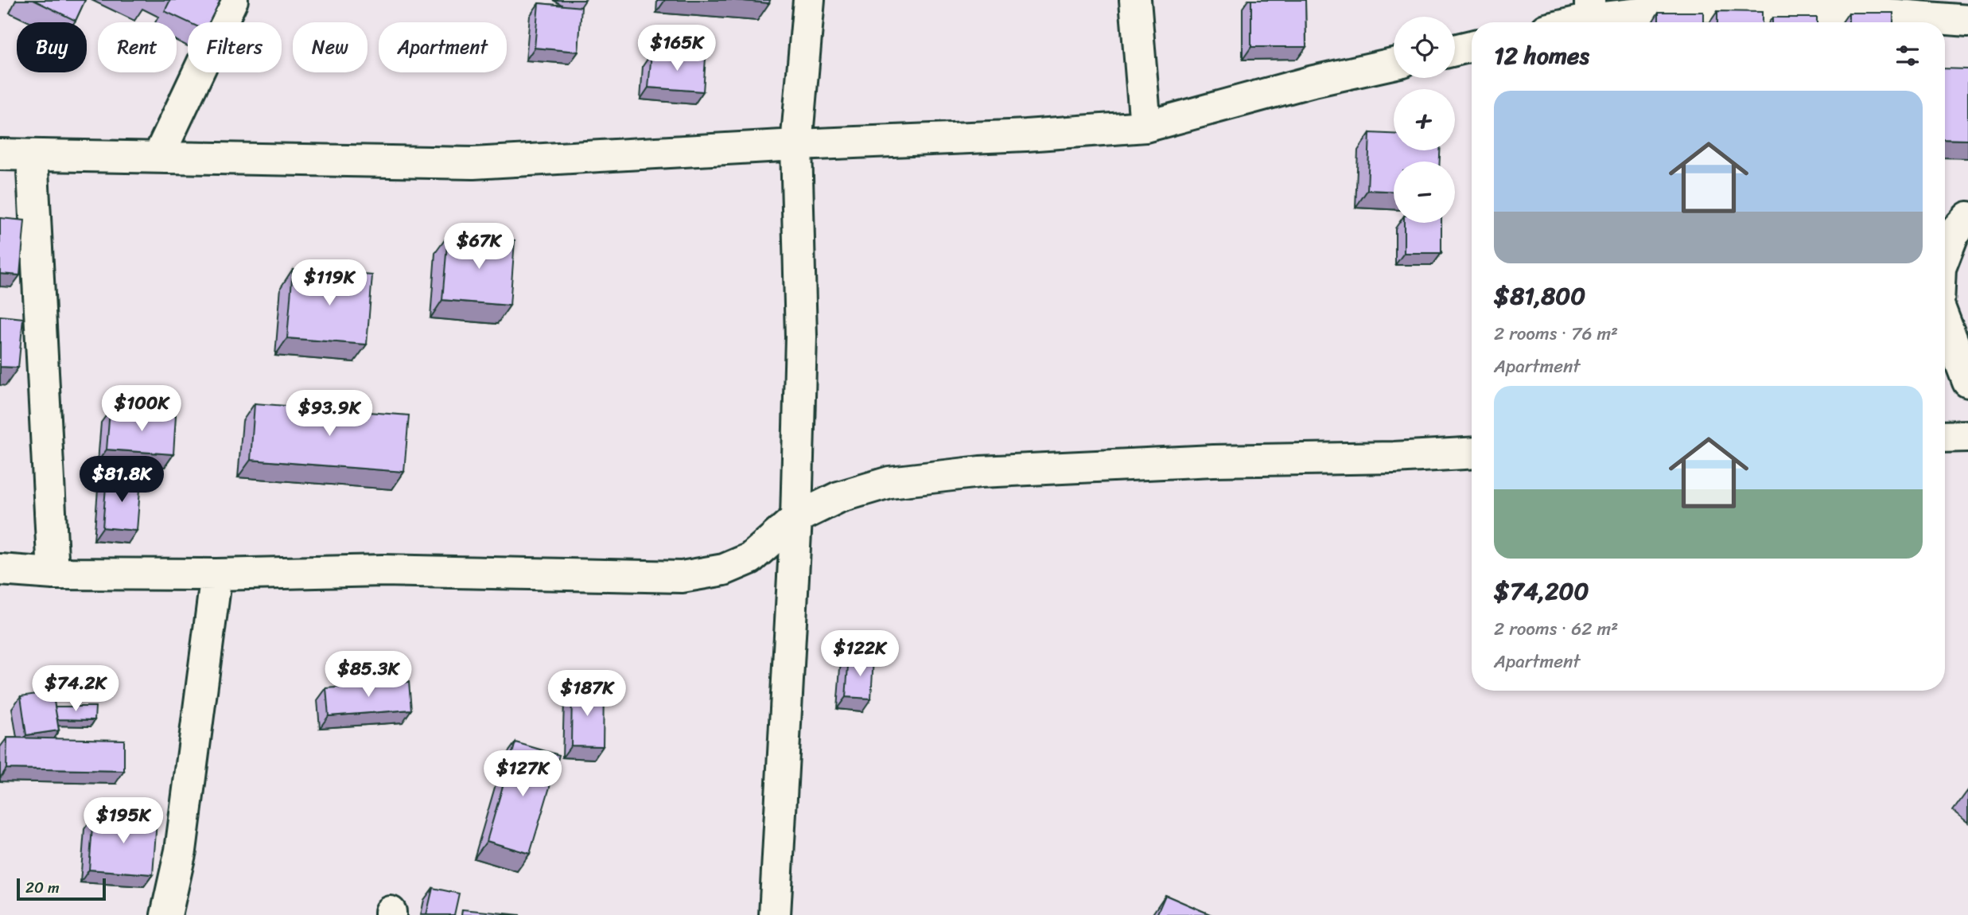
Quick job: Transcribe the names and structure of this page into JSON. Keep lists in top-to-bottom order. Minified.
{"scale_bar":"20 m","page":{"map_buttons":["+","−"],"chip":["Buy","Rent","Filters","New","Apartment"],"heading":"12 homes","price":["$165K","$67K","$119K","$100K","$93.9K","$81.8K","$122K","$85.3K","$74.2K","$187K","$127K","$195K"],"list":[{"name":"$81,800","note":"2 rooms · 76 m² · Apartment"},{"name":"$74,200","note":"2 rooms · 62 m² · Apartment"}],"scale":"20 m"}}
